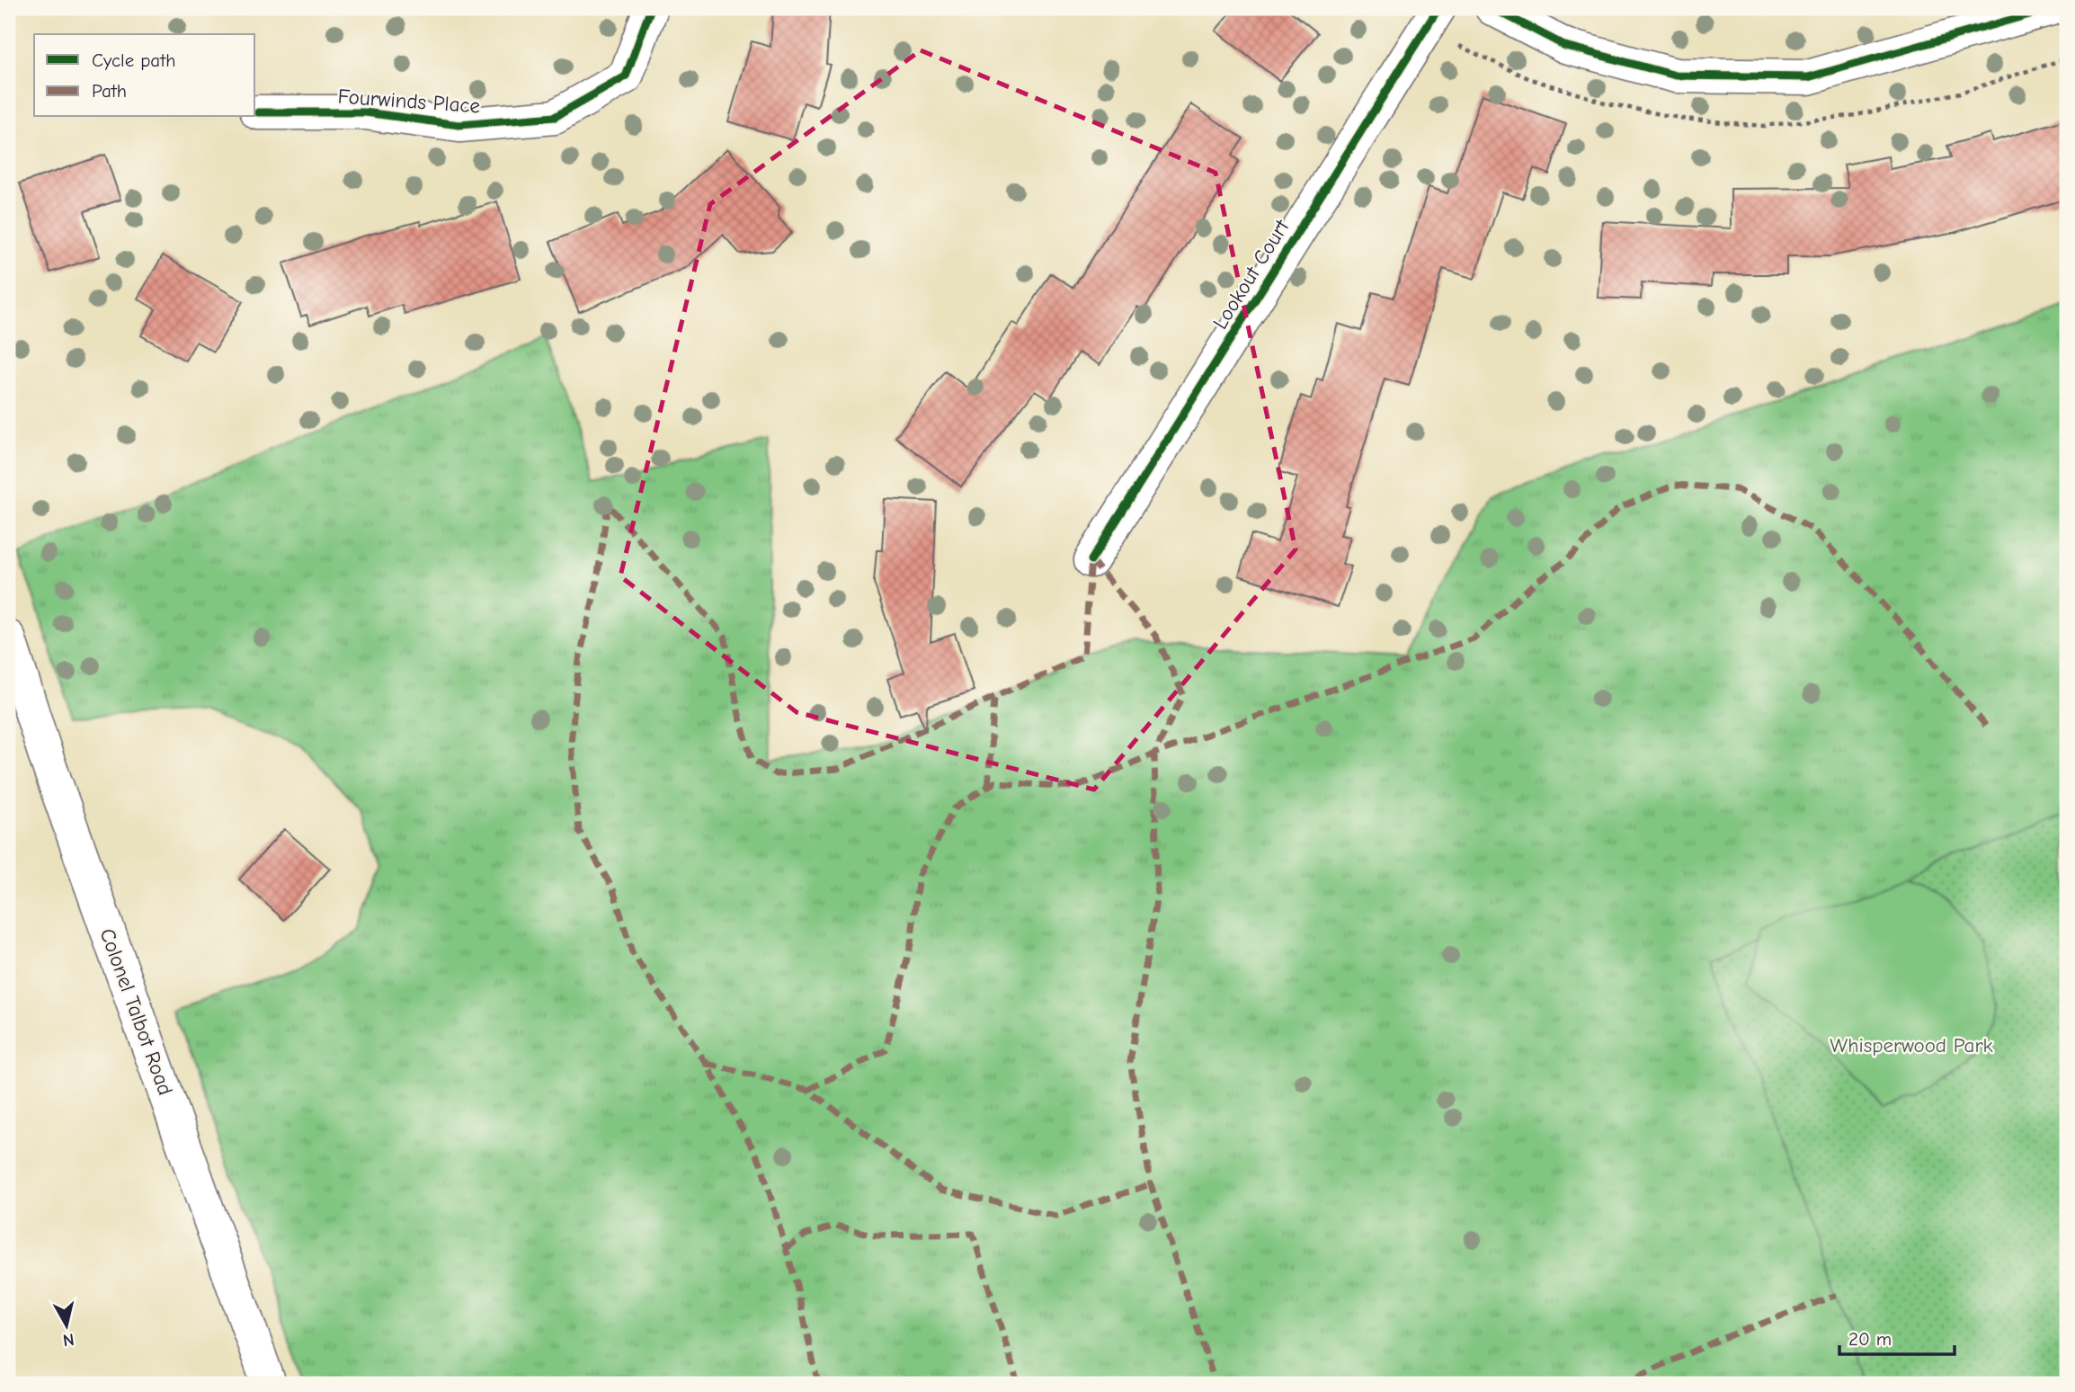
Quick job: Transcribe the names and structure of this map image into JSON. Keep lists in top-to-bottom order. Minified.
{"streets":{"street":["Fourwinds Place","Lookout Court","Colonel Talbot Road"]},"parks":["Whisperwood Park"],"legend":["Cycle path","Path"],"scale_bar":"20 m","north":"bottom"}
